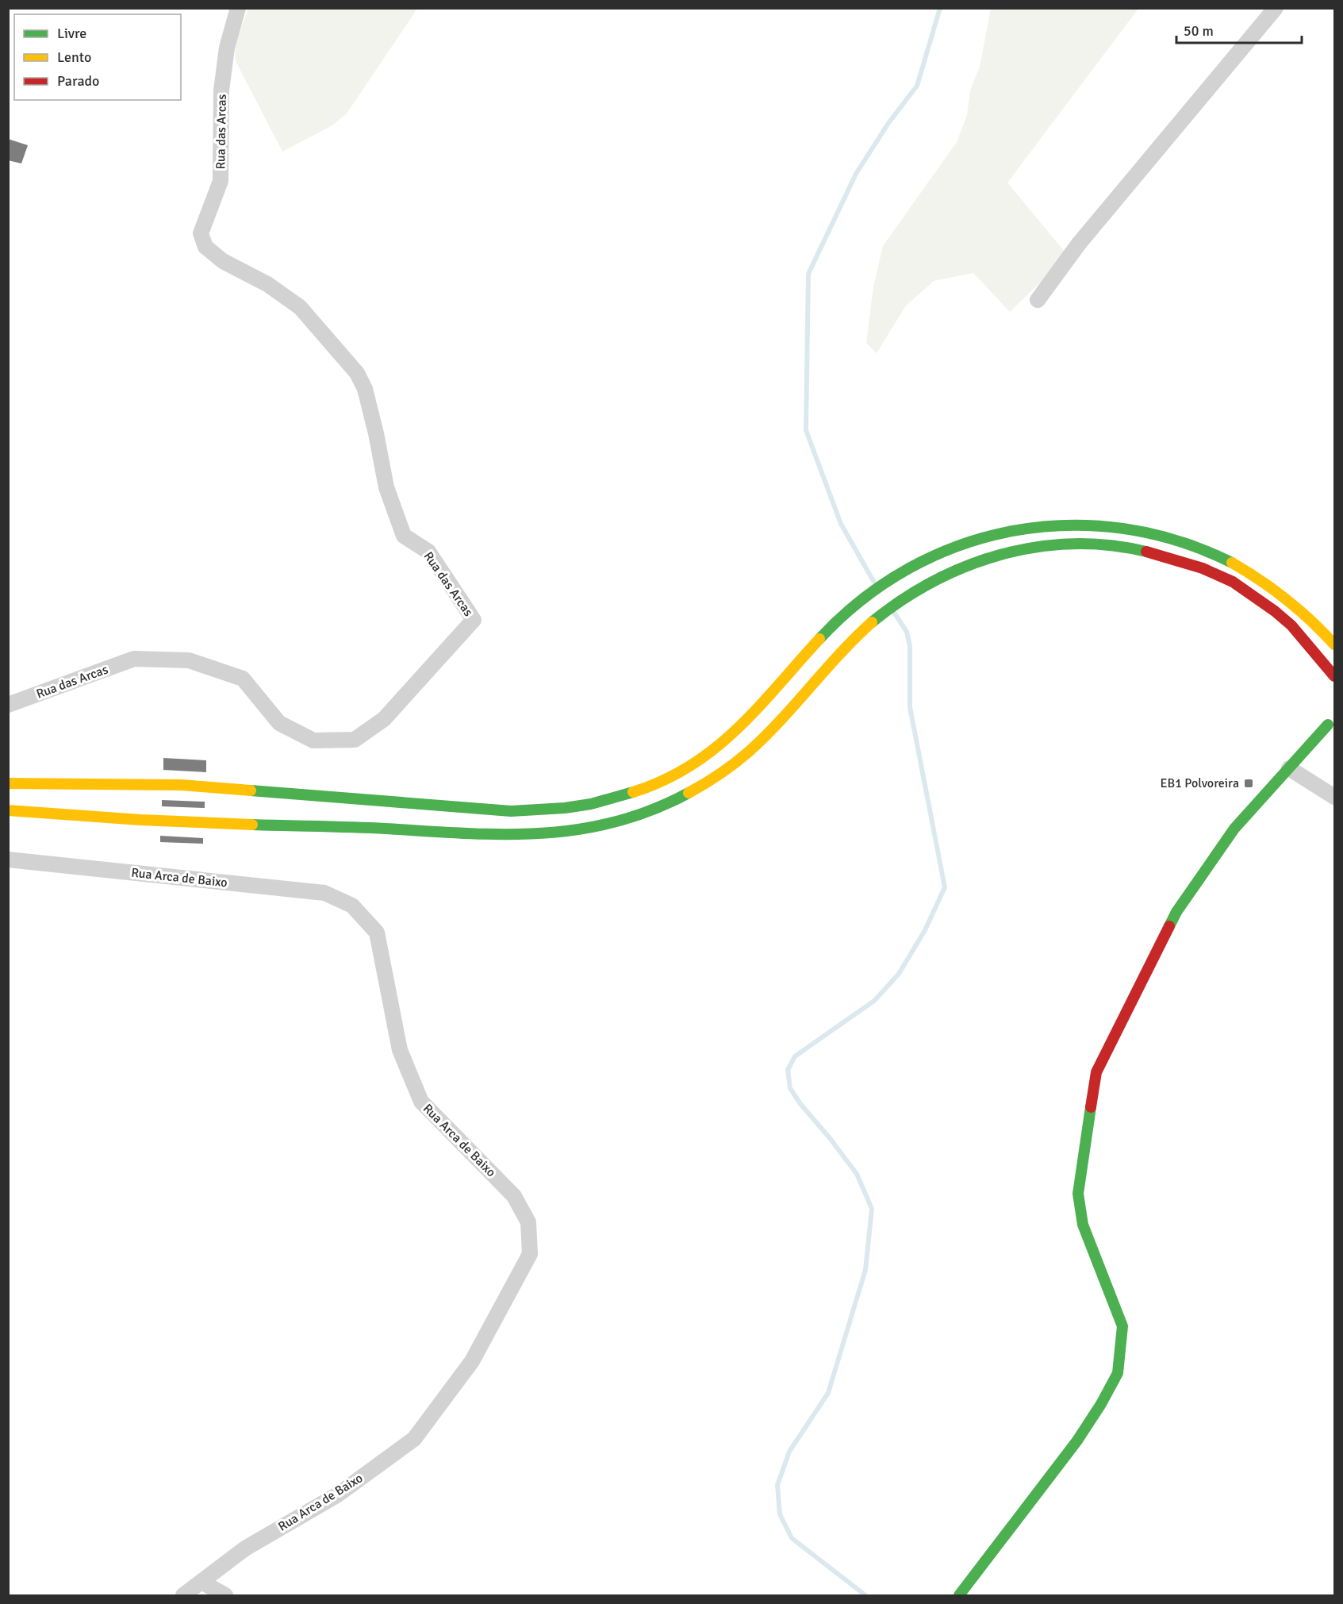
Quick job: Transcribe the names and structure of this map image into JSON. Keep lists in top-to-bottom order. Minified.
{"streets":{"street":["Rua das Arcas","Rua Arca de Baixo"]},"places":{"transit":["EB1 Polvoreira"]},"legend":["Livre","Lento","Parado"],"scale_bar":"50 m"}
